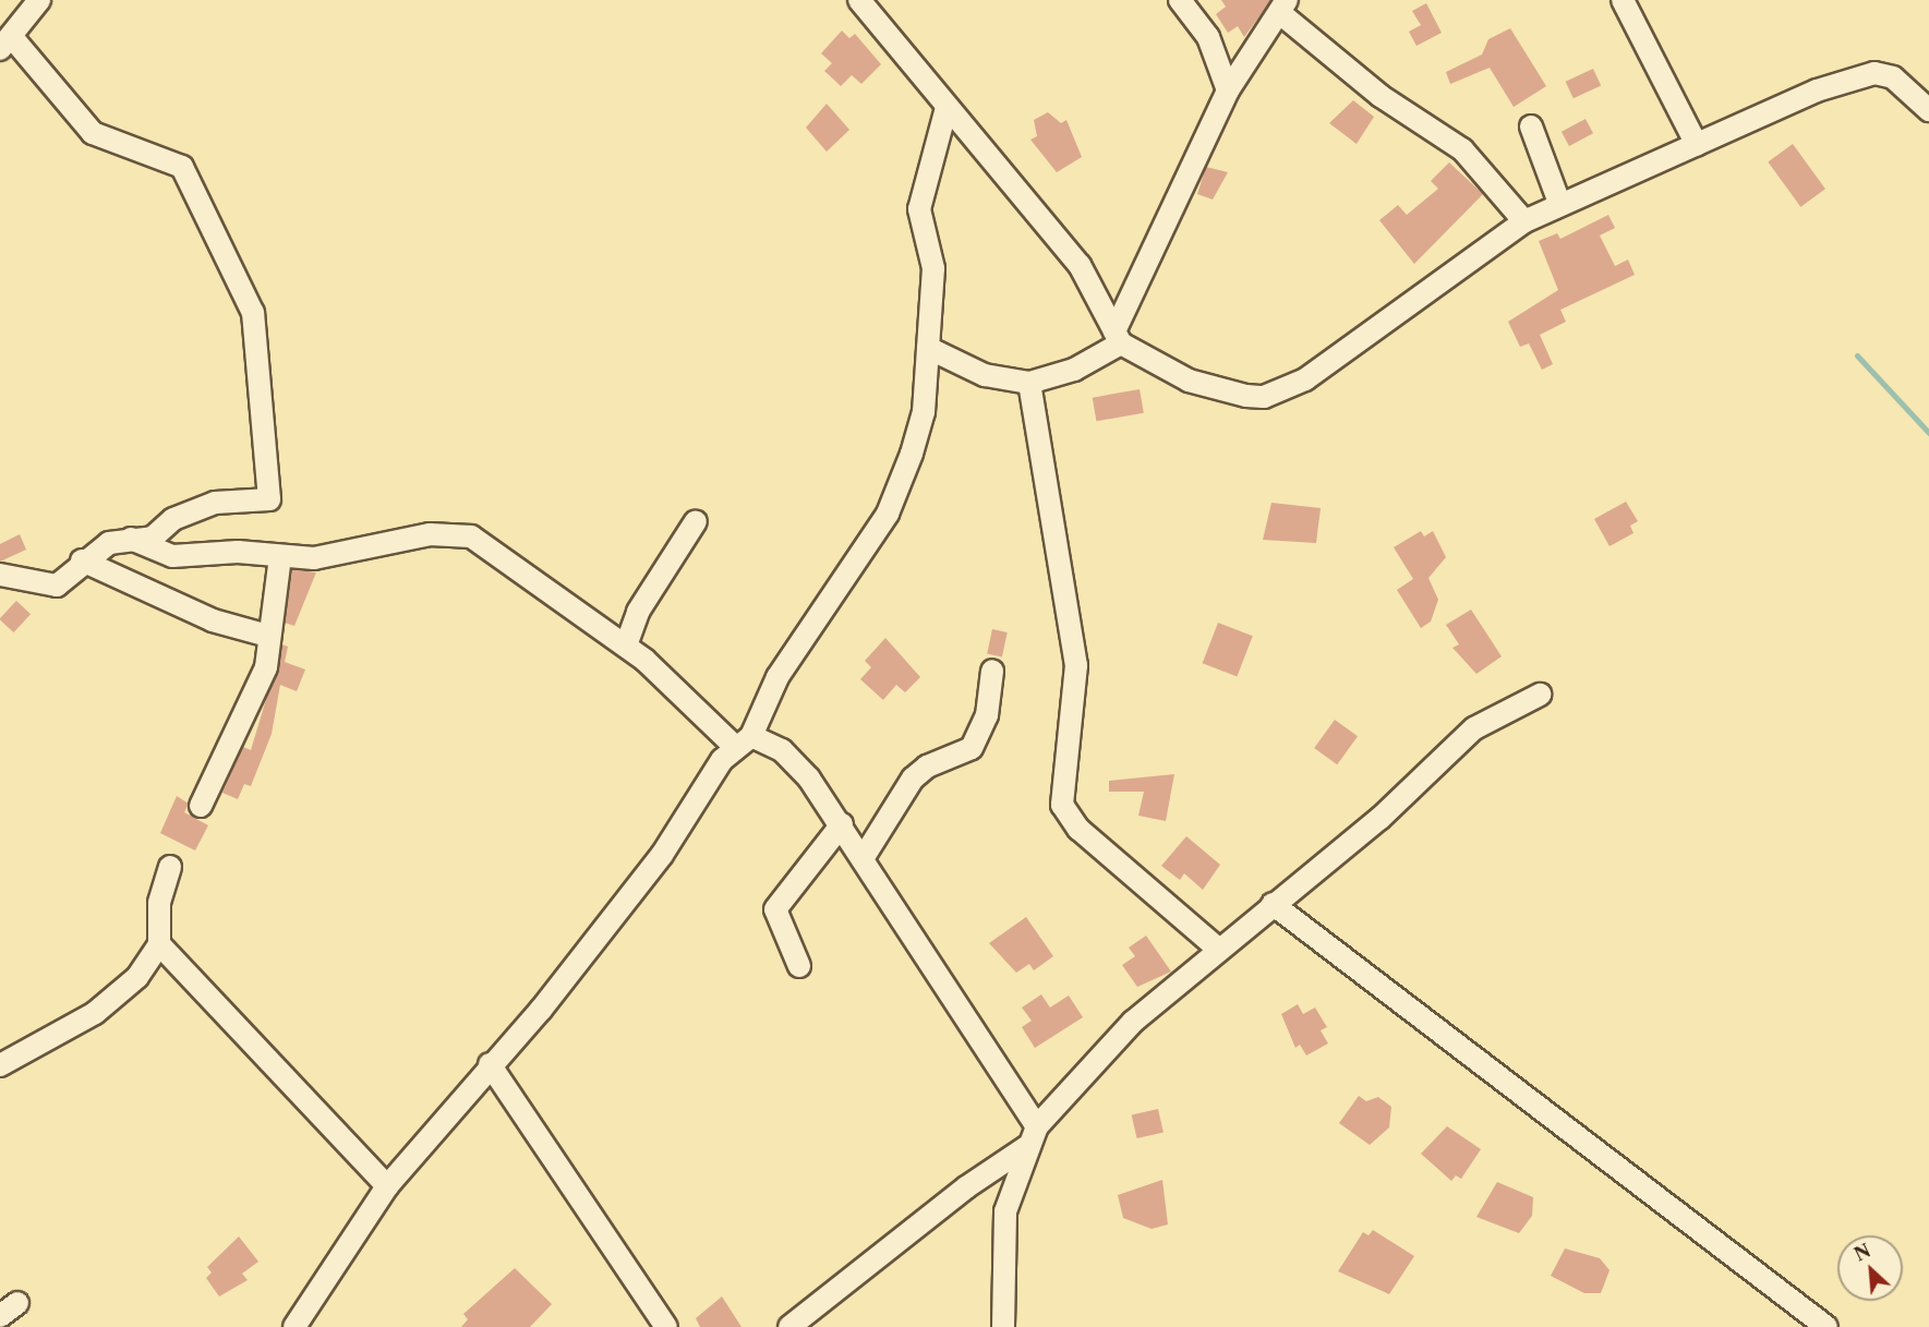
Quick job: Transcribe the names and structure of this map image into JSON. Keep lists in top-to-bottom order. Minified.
{"north":"top left"}
